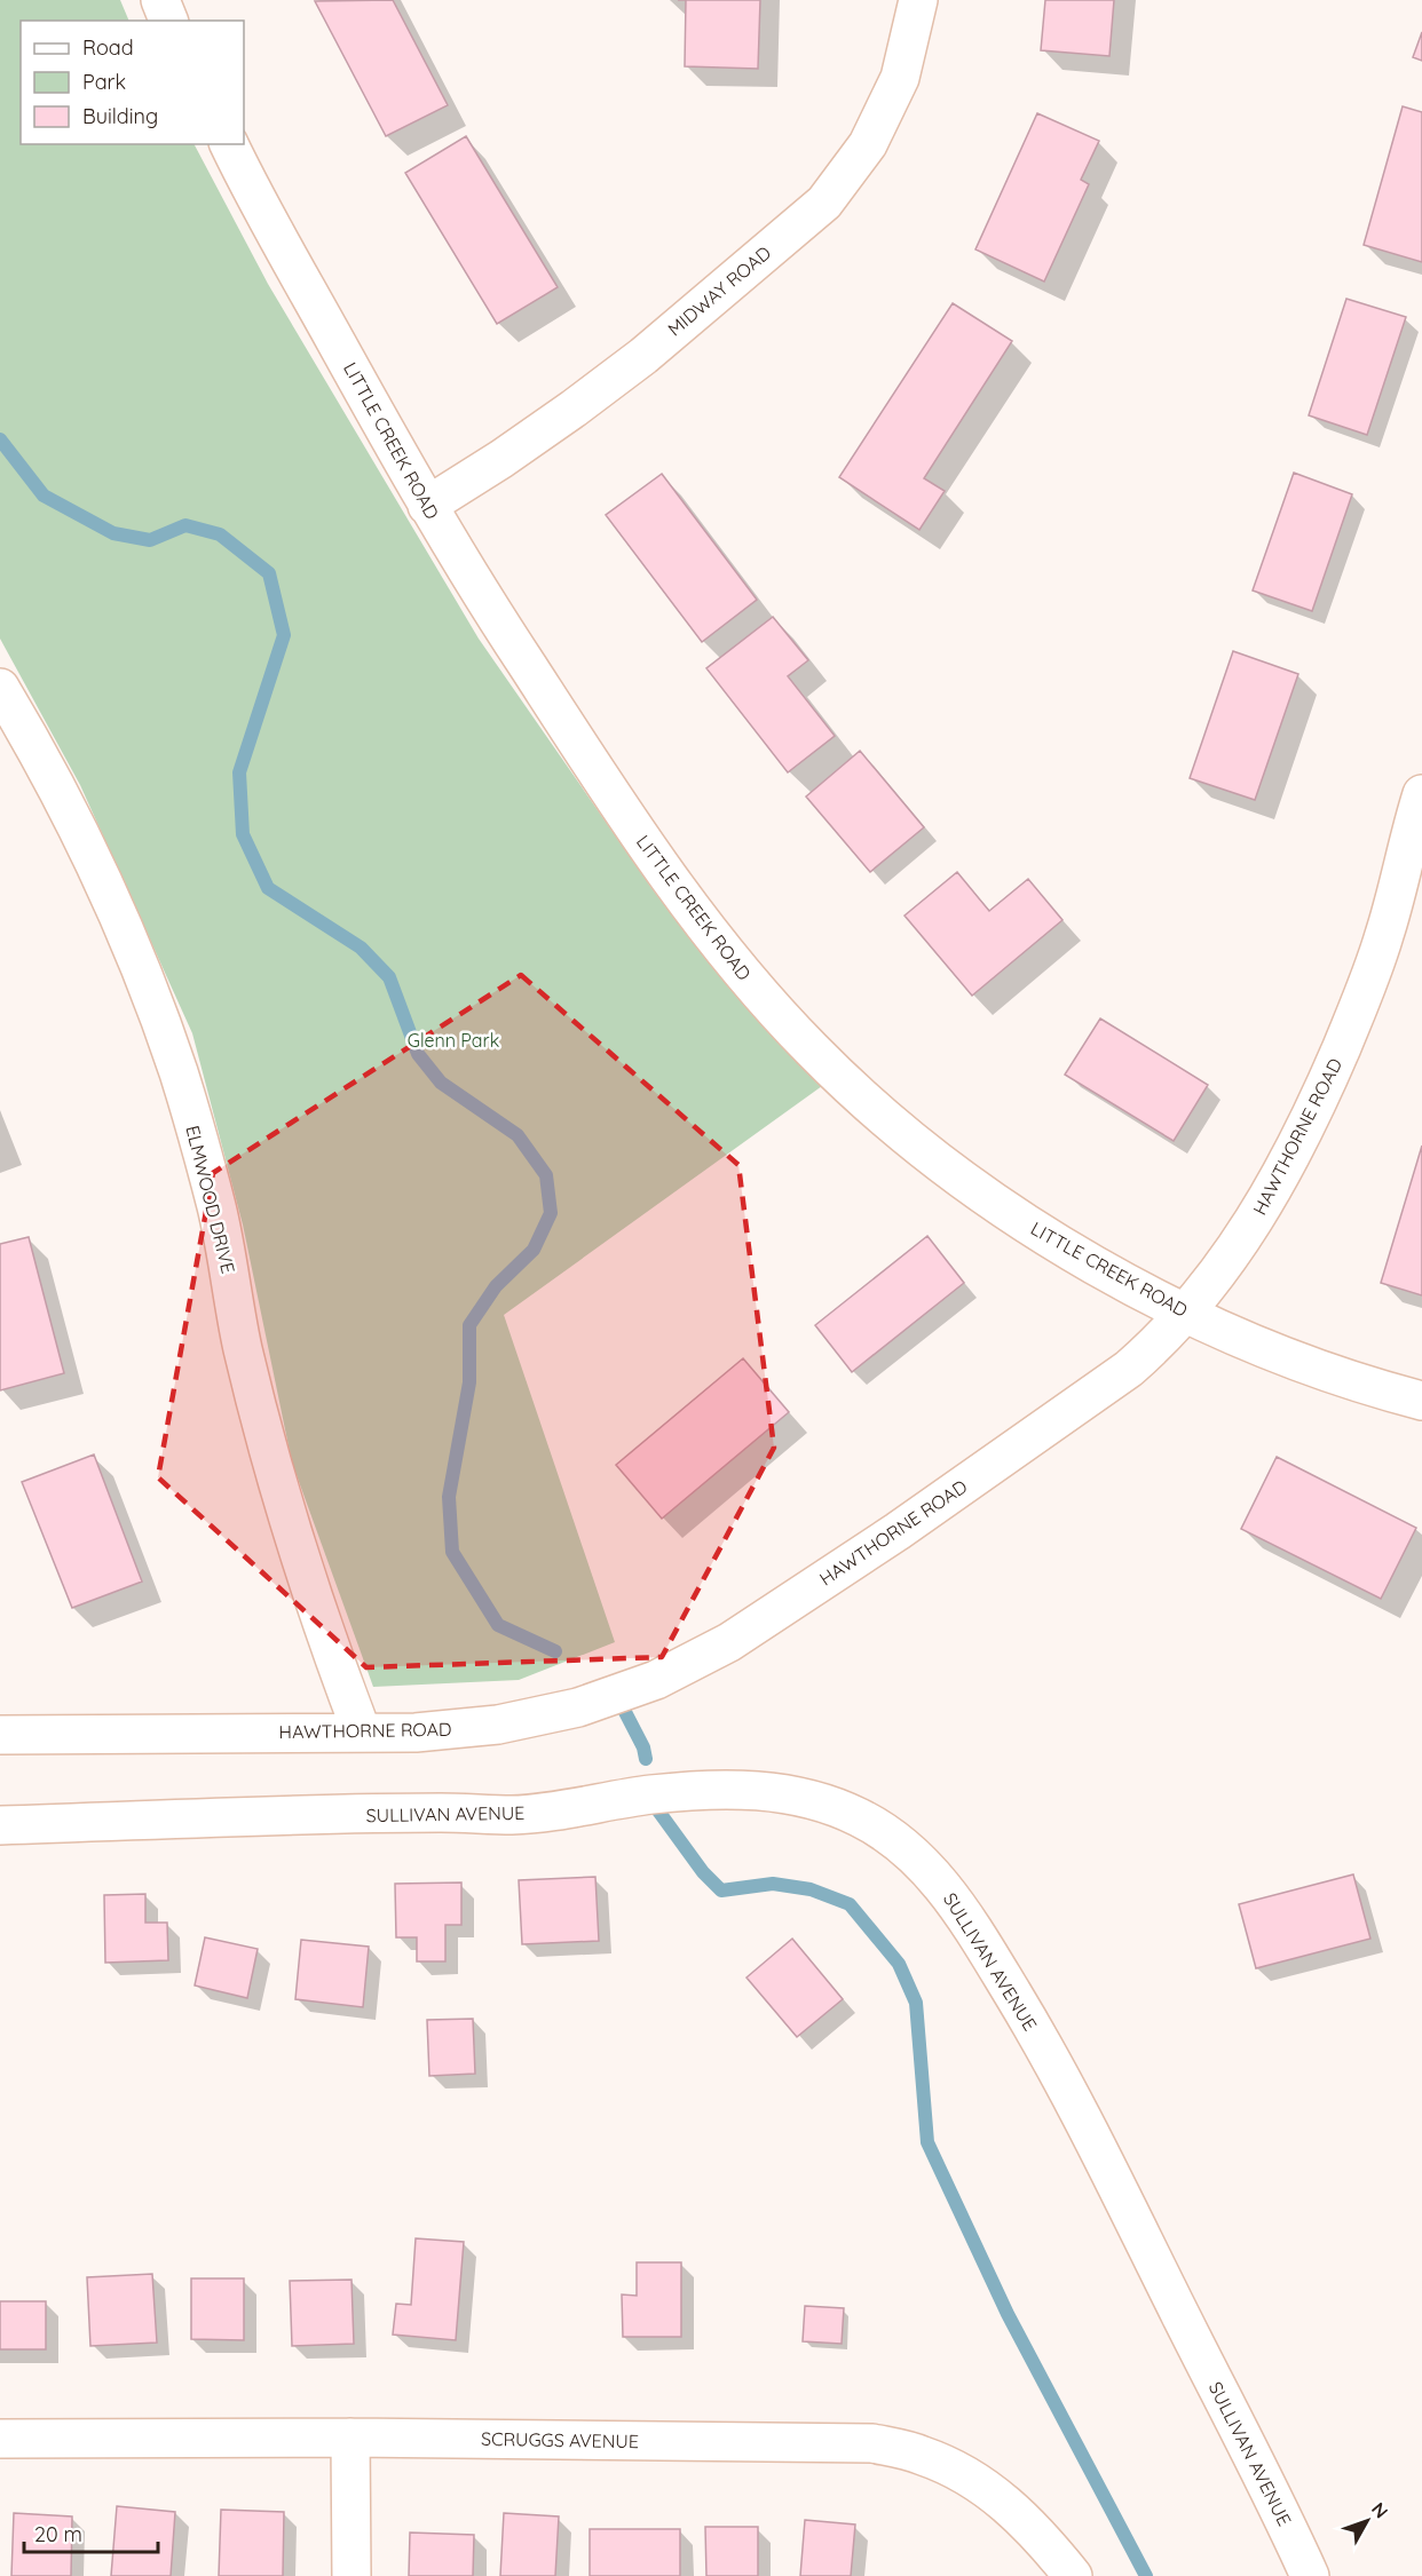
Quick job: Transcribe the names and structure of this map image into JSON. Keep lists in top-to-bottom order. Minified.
{"streets":{"street":["MIDWAY ROAD","LITTLE CREEK ROAD","HAWTHORNE ROAD","ELMWOOD DRIVE","SULLIVAN AVENUE","SCRUGGS AVENUE"]},"crossings":[["MIDWAY ROAD","LITTLE CREEK ROAD"],["LITTLE CREEK ROAD","HAWTHORNE ROAD"],["HAWTHORNE ROAD","ELMWOOD DRIVE"]],"parks":["Glenn Park"],"legend":["Road","Park","Building"],"scale_bar":"20 m","north":"top right"}
